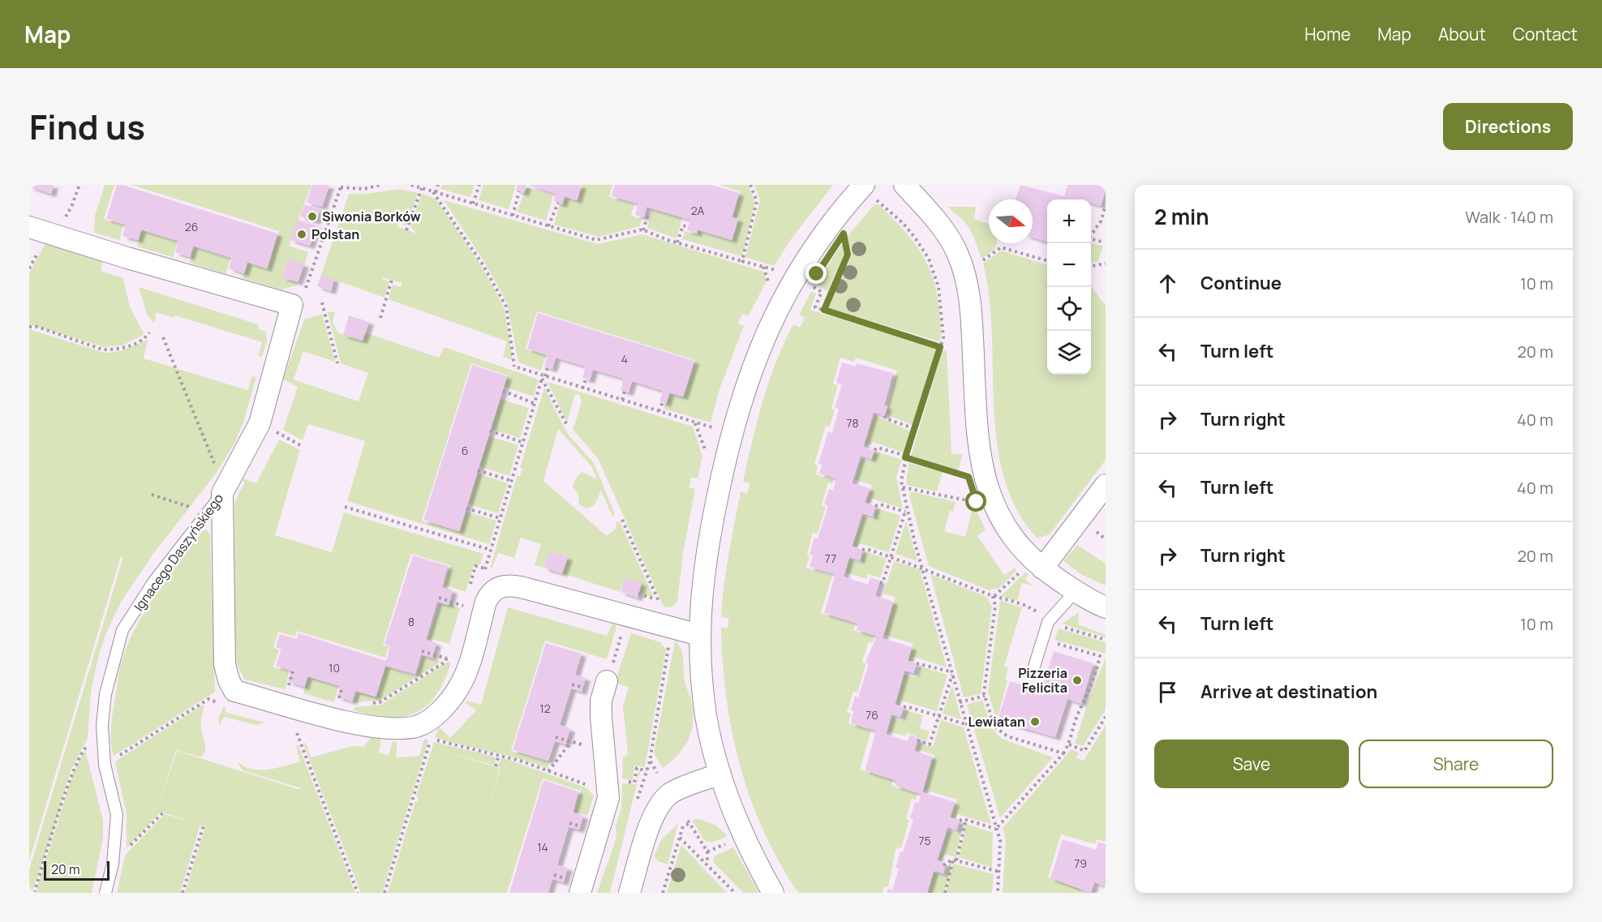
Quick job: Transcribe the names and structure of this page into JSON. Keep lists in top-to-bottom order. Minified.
{"streets":{"street":["Ignacego Daszyńskiego"]},"places":["Siwonia Borków","Polstan","Pizzeria Felicita","Lewiatan"],"house_numbers":["2A","26","4","78","6","77","8","10","12","76","75","14","79"],"scale_bar":"20 m","north":"right","page":{"header":"Map","nav":["Home","Map","About","Contact"],"title":"Find us","buttons":["Directions",["Save","Share"]],"heading":["2 min","Walk · 140 m"],"map_buttons":["+","−"],"list":[["Continue","10 m"],["Turn left","20 m"],["Turn right","40 m"],["Turn left","40 m"],["Turn right","20 m"],["Turn left","10 m"],"Arrive at destination"],"scale":"20 m"}}
